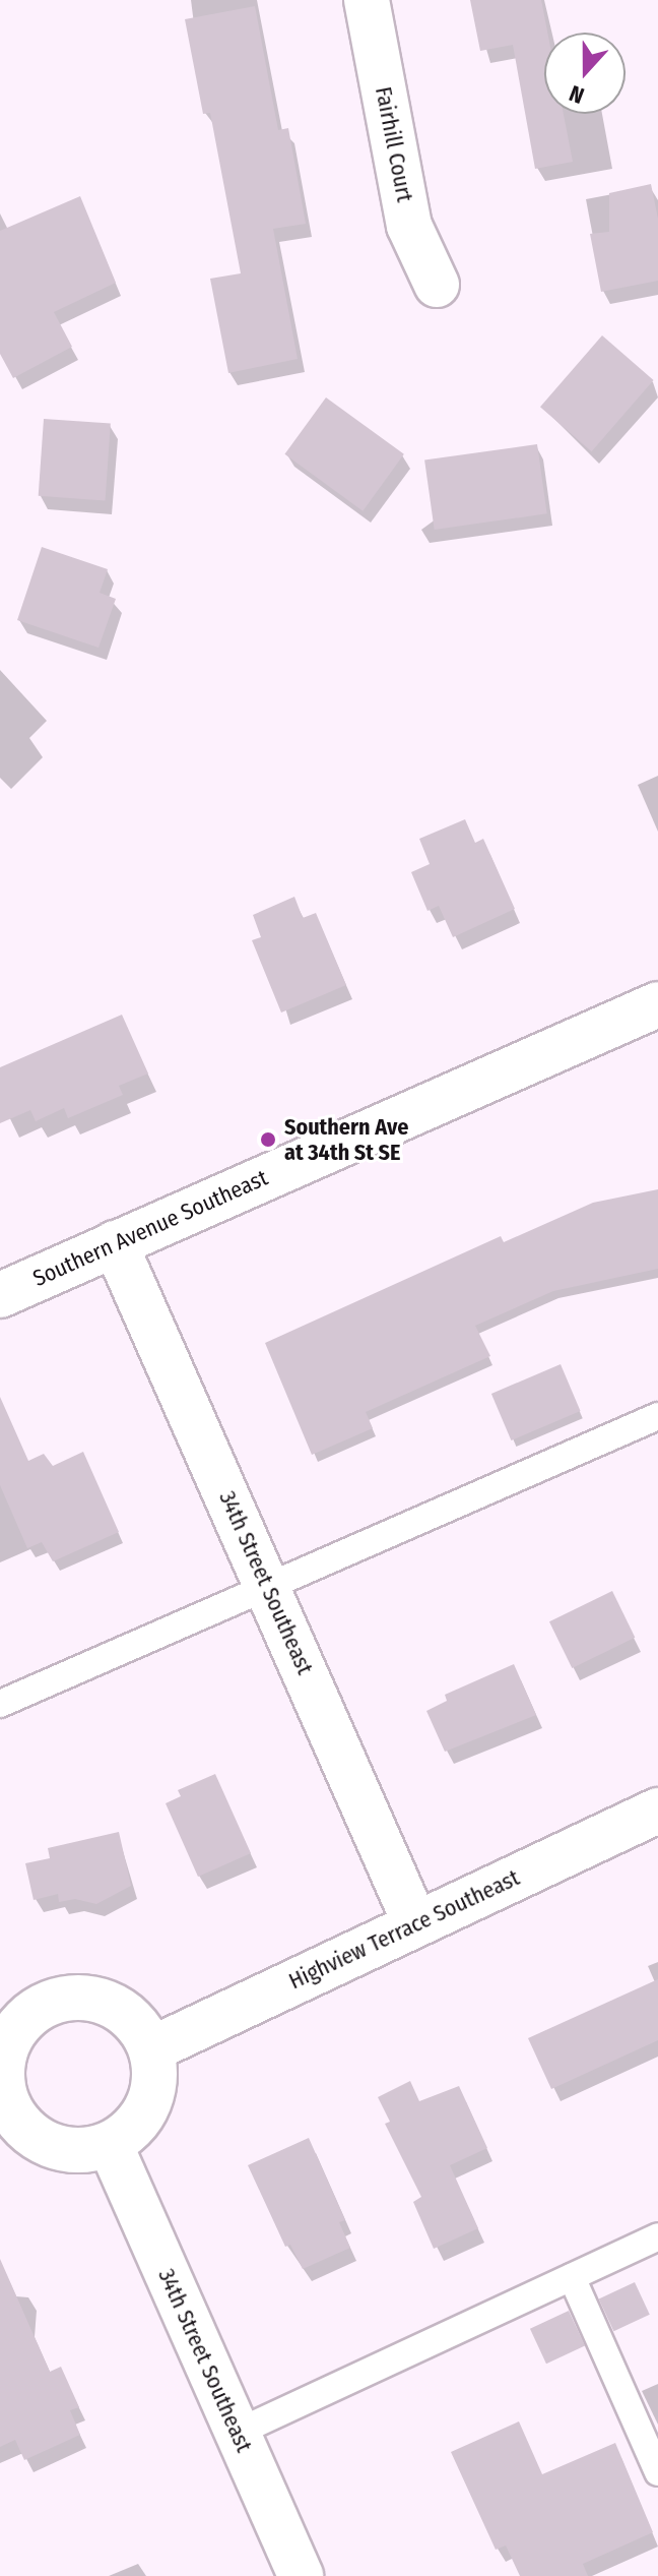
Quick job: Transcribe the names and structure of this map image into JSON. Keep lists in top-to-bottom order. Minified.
{"streets":{"street":["Fairhill Court","Southern Avenue Southeast","34th Street Southeast","Highview Terrace Southeast"]},"crossings":[["Southern Avenue Southeast","34th Street Southeast"],["34th Street Southeast","Highview Terrace Southeast"]],"places":["Southern Ave at 34th St SE"],"north":"bottom"}
